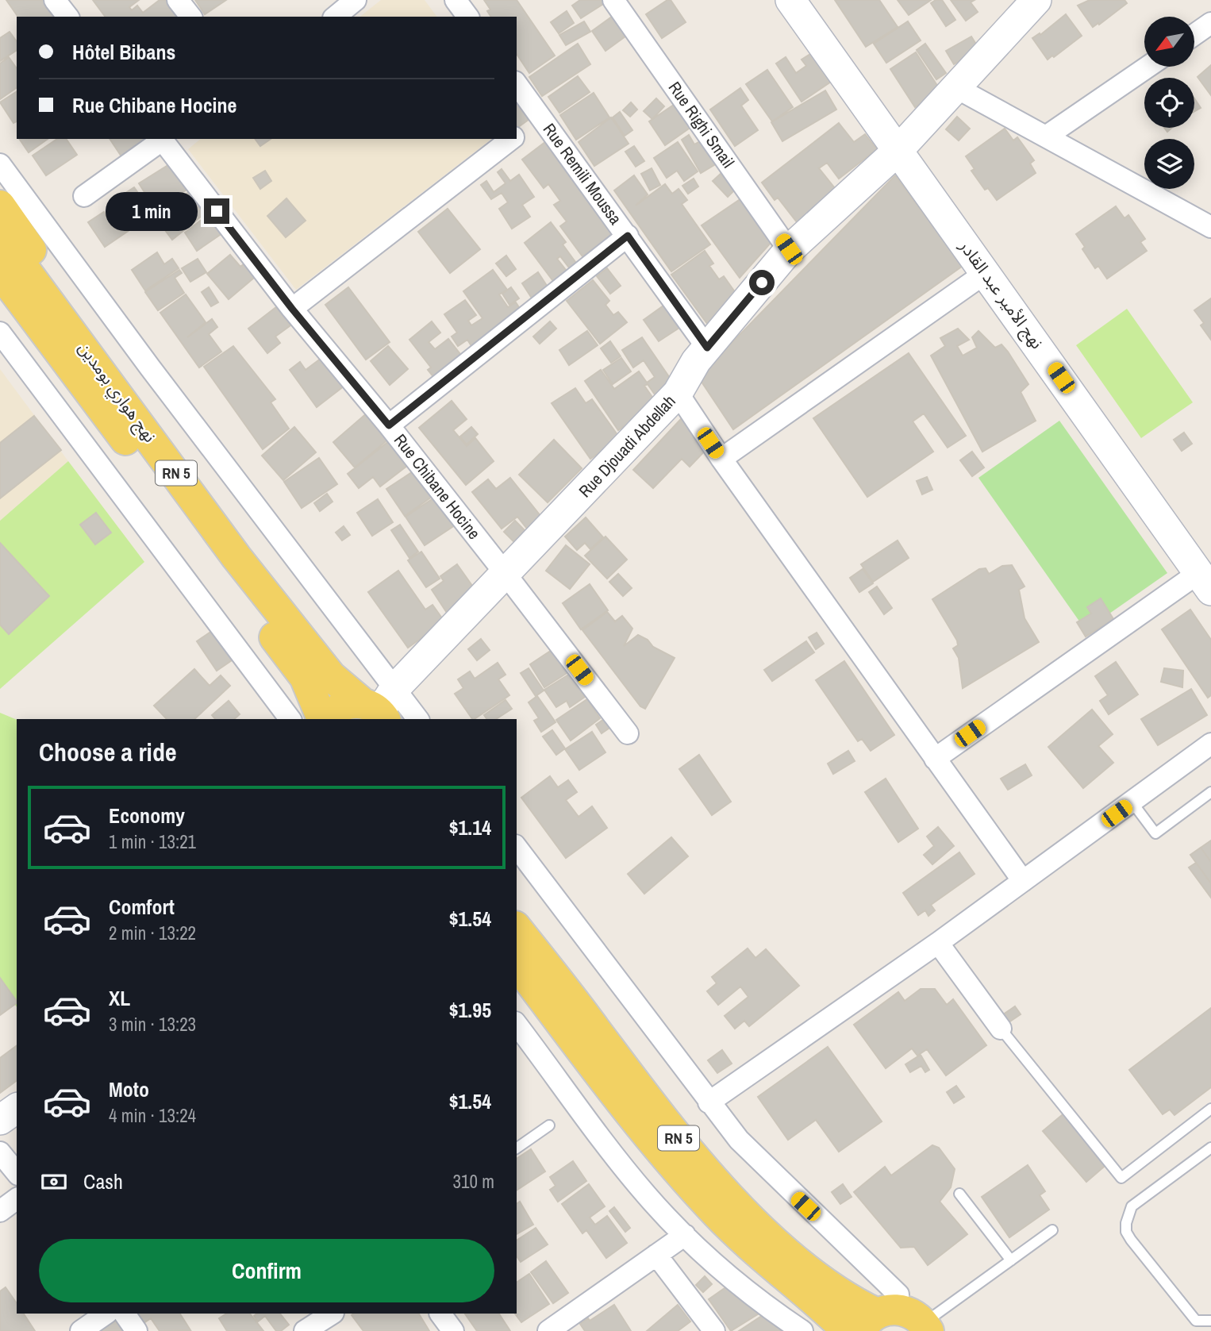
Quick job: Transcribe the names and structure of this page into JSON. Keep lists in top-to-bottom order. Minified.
{"streets":{"main road":["نهج الأمير عبد القادر","نهج هواري بومدين","Rue Djouadi Abdellah","RN 5"],"street":["Rue Righi Smail","Rue Remili Moussa","Rue Chibane Hocine"]},"crossings":[["Rue Righi Smail","Rue Djouadi Abdellah"],["Rue Remili Moussa","Rue Djouadi Abdellah"],["نهج الأمير عبد القادر","Rue Djouadi Abdellah"],["نهج هواري بومدين","Rue Djouadi Abdellah"],["Rue Djouadi Abdellah","Rue Chibane Hocine"]],"north":"bottom left","page":{"banner":["Hôtel Bibans","Rue Chibane Hocine"],"bubble":"1 min","heading":"Choose a ride","list":[{"name":"Economy","note":"1 min · 13:21","value":"$1.14"},{"name":"Comfort","note":"2 min · 13:22","value":"$1.54"},{"name":"XL","note":"3 min · 13:23","value":"$1.95"},{"name":"Moto","note":"4 min · 13:24","value":"$1.54"}],"pay":["Cash","310 m"],"buttons":"Confirm"}}
